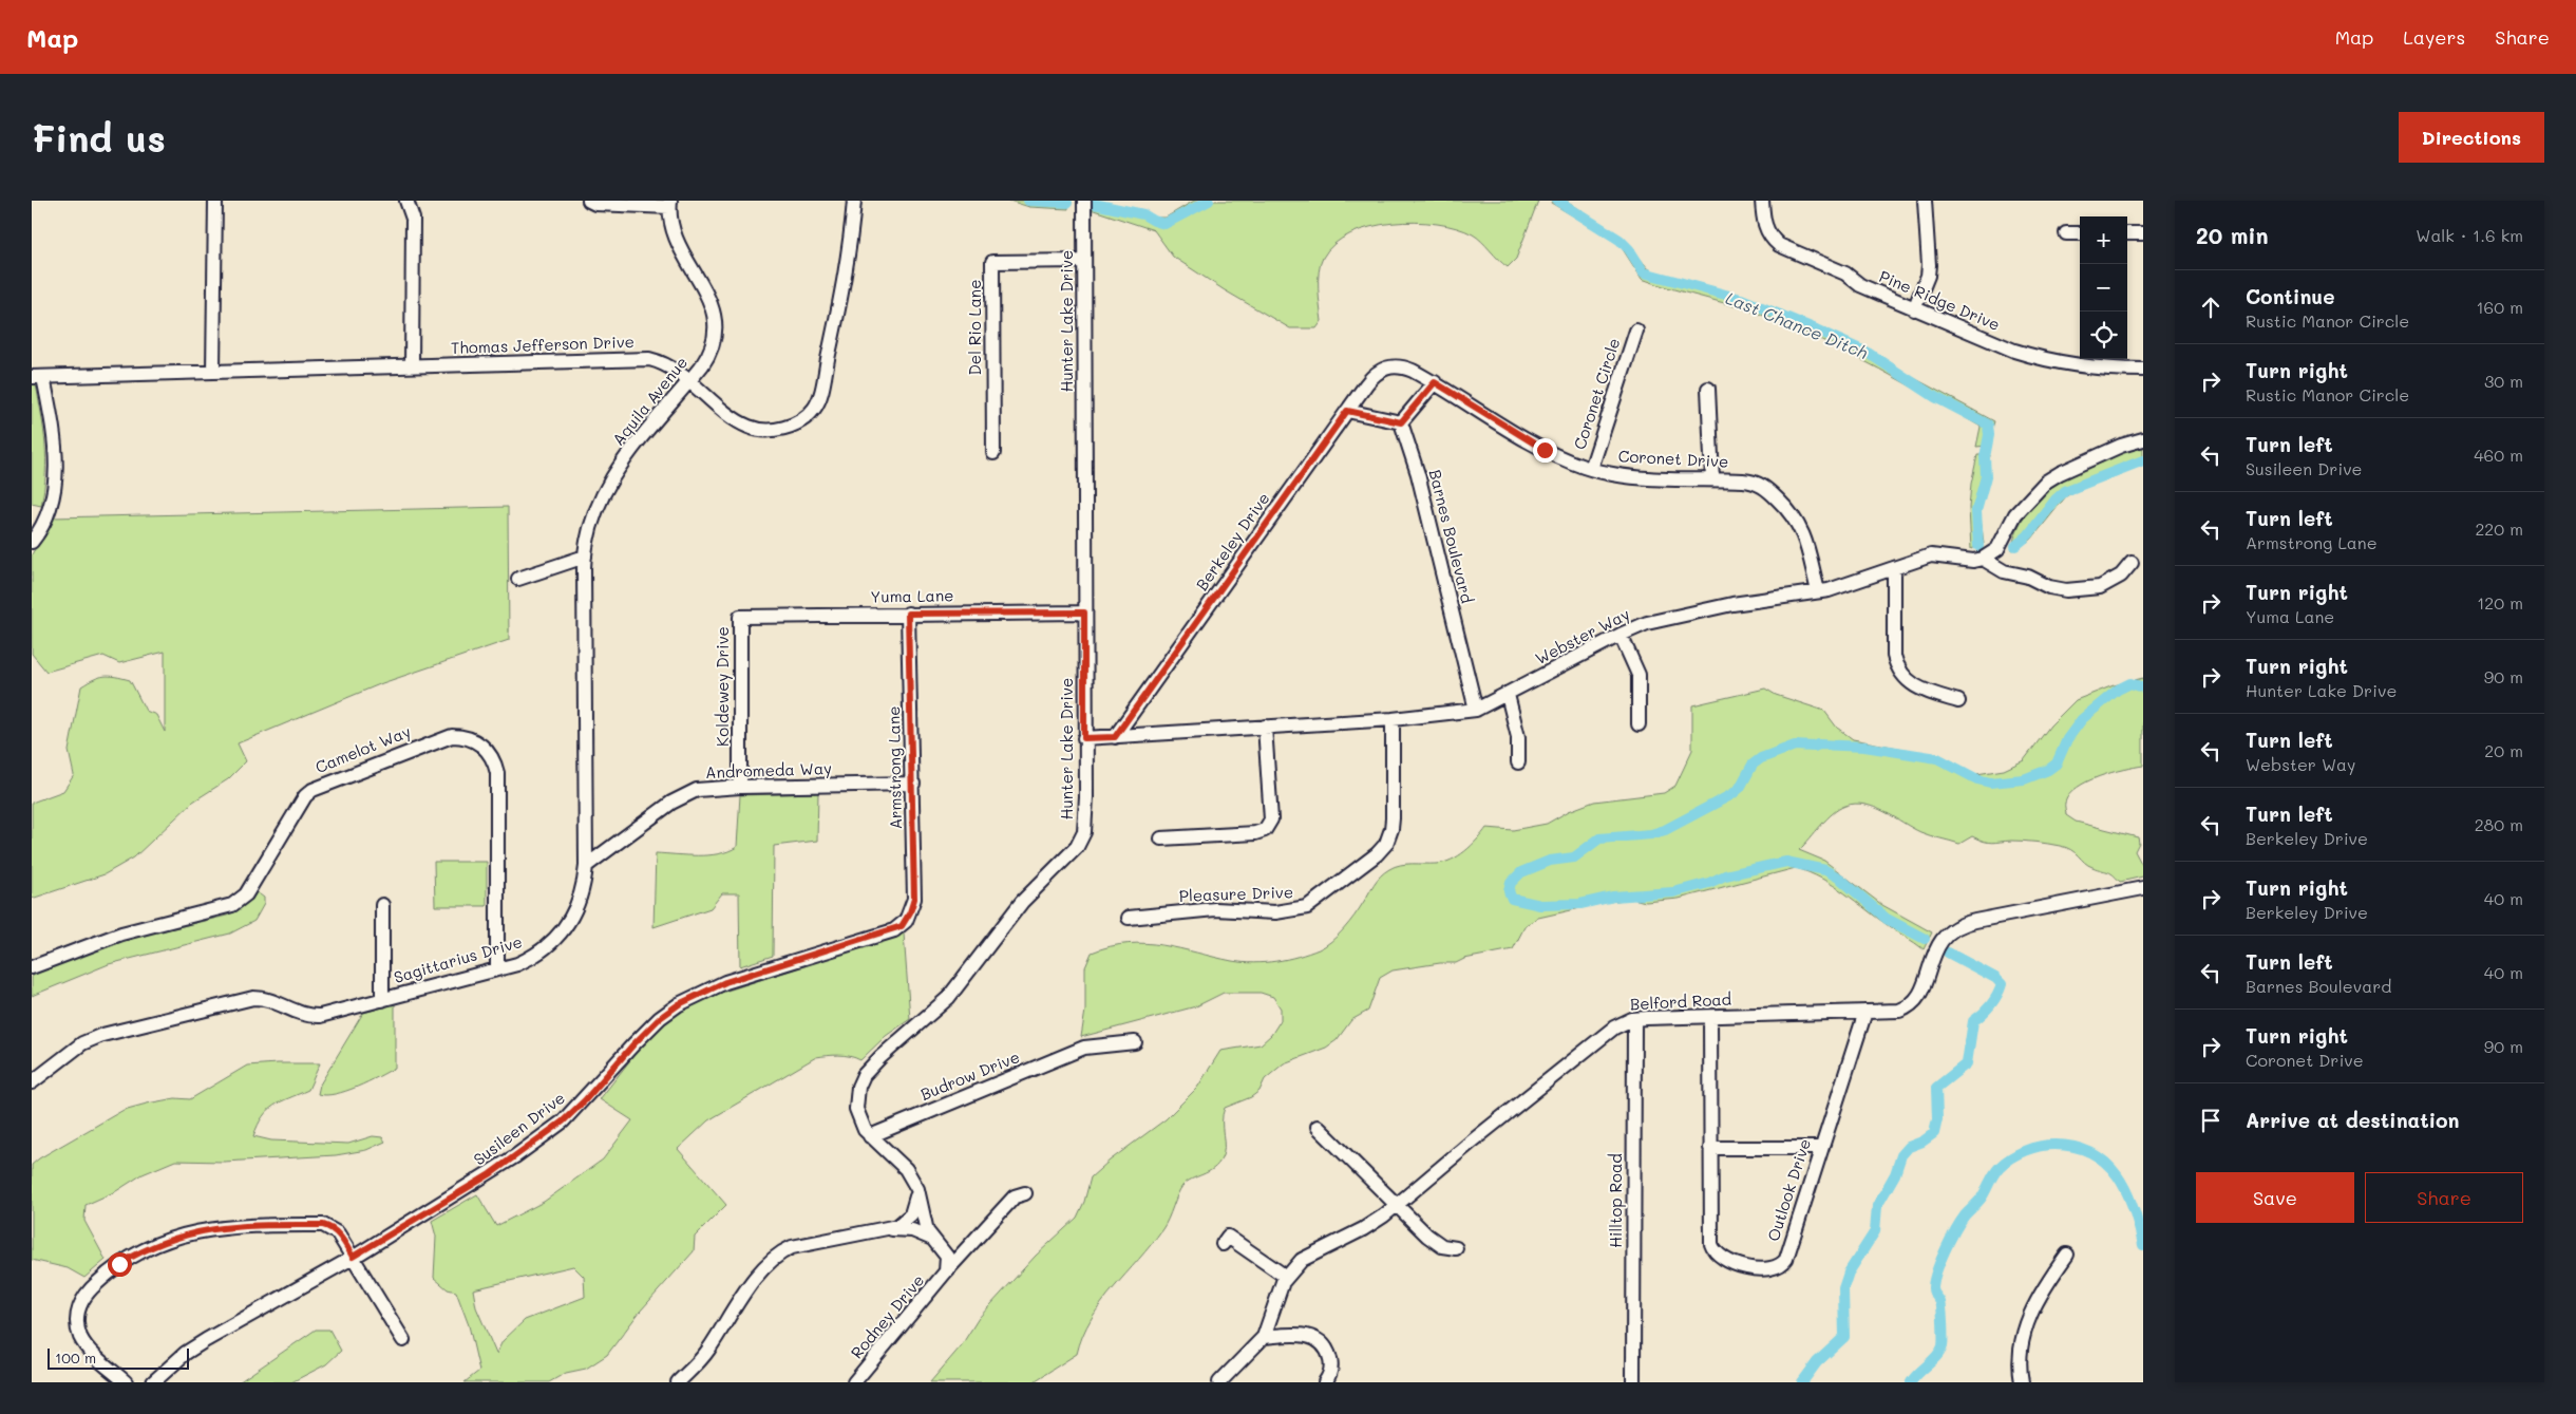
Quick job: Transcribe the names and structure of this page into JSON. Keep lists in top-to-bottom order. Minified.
{"streets":{"street":["Pine Ridge Drive","Hunter Lake Drive","Del Rio Lane","Thomas Jefferson Drive","Coronet Circle","Aquila Avenue","Coronet Drive","Barnes Boulevard","Berkeley Drive","Yuma Lane","Webster Way","Koldewey Drive","Camelot Way","Armstrong Lane","Andromeda Way","Pleasure Drive","Sagittarius Drive","Belford Road","Budrow Drive","Susileen Drive","Outlook Drive","Hilltop Road","Rodney Drive"]},"crossings":[["Hunter Lake Drive","Del Rio Lane"],["Hunter Lake Drive","Yuma Lane"],["Hunter Lake Drive","Webster Way"],["Hunter Lake Drive","Budrow Drive"],["Hunter Lake Drive","Rodney Drive"],["Thomas Jefferson Drive","Aquila Avenue"],["Coronet Circle","Coronet Drive"],["Aquila Avenue","Sagittarius Drive"],["Coronet Drive","Berkeley Drive"],["Coronet Drive","Webster Way"],["Barnes Boulevard","Webster Way"],["Berkeley Drive","Webster Way"],["Yuma Lane","Koldewey Drive"],["Yuma Lane","Armstrong Lane"],["Webster Way","Pleasure Drive"],["Koldewey Drive","Andromeda Way"],["Camelot Way","Sagittarius Drive"],["Armstrong Lane","Andromeda Way"],["Armstrong Lane","Susileen Drive"],["Andromeda Way","Sagittarius Drive"],["Belford Road","Outlook Drive"],["Belford Road","Hilltop Road"]],"water":["Last Chance Ditch"],"scale_bar":"100 m","page":{"header":"Map","nav":["Map","Layers","Share"],"buttons":["Directions",["Save","Share"]],"title":"Find us","heading":["20 min","Walk · 1.6 km"],"map_buttons":["+","−"],"list":[["Continue","Rustic Manor Circle","160 m"],["Turn right","Rustic Manor Circle","30 m"],["Turn left","Susileen Drive","460 m"],["Turn left","Armstrong Lane","220 m"],["Turn right","Yuma Lane","120 m"],["Turn right","Hunter Lake Drive","90 m"],["Turn left","Webster Way","20 m"],["Turn left","Berkeley Drive","280 m"],["Turn right","Berkeley Drive","40 m"],["Turn left","Barnes Boulevard","40 m"],["Turn right","Coronet Drive","90 m"],"Arrive at destination"],"scale":"100 m"}}
